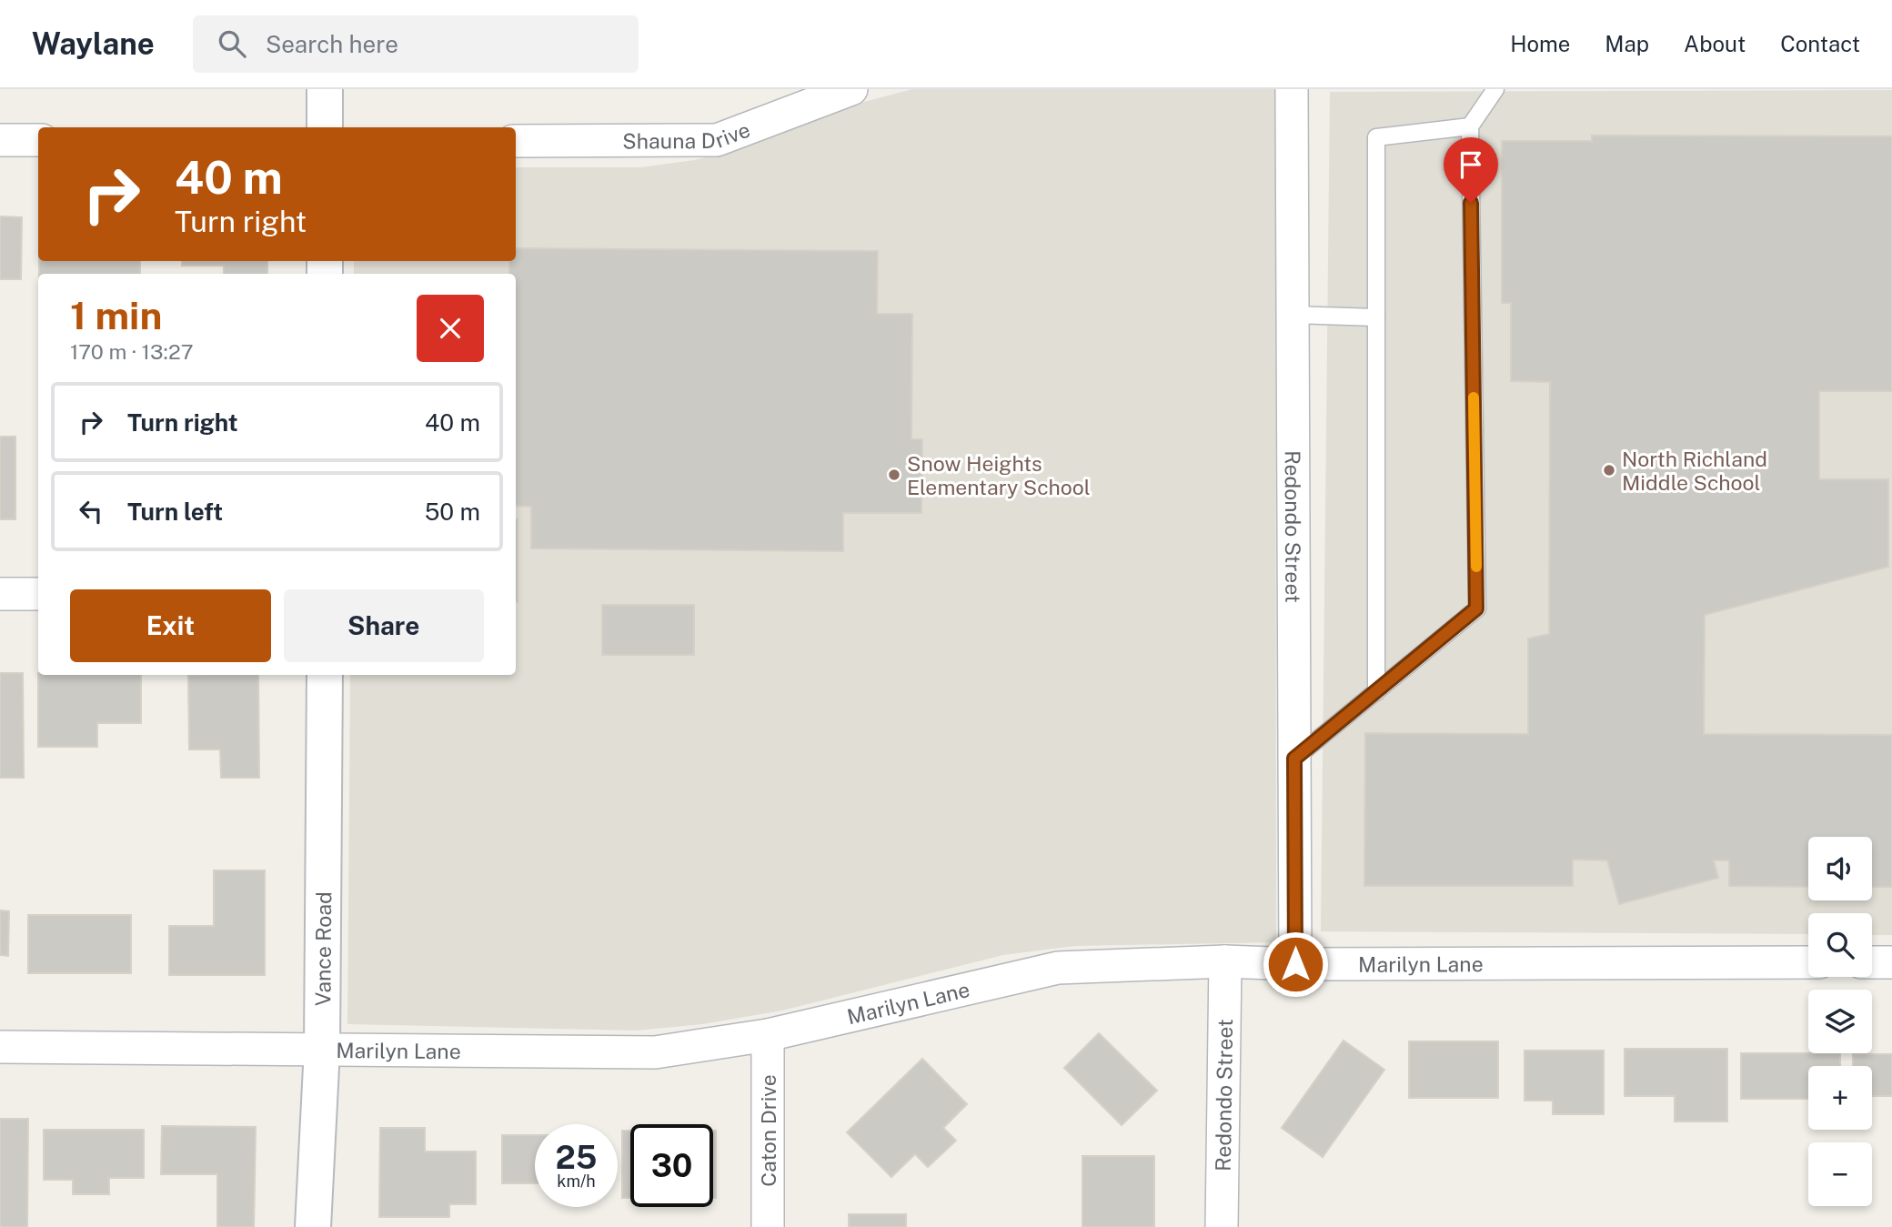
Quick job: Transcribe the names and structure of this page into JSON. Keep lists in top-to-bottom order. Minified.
{"streets":{"street":["Shauna Drive","Redondo Street","Vance Road","Marilyn Lane","Caton Drive"]},"crossings":[["Redondo Street","Marilyn Lane"],["Vance Road","Marilyn Lane"],["Marilyn Lane","Caton Drive"]],"places":["North Richland Middle School","Snow Heights Elementary School"],"page":{"header":"Waylane","search":"Search here","nav":["Home","Map","About","Contact"],"turn":["40 m","Turn right"],"heading":["1 min","170 m · 13:27"],"list":[{"name":"Turn right","value":"40 m"},{"name":"Turn left","value":"50 m"}],"buttons":["Exit","Share"],"map_buttons":["+","−"],"speed":"25 km/h","limit":"30"}}
